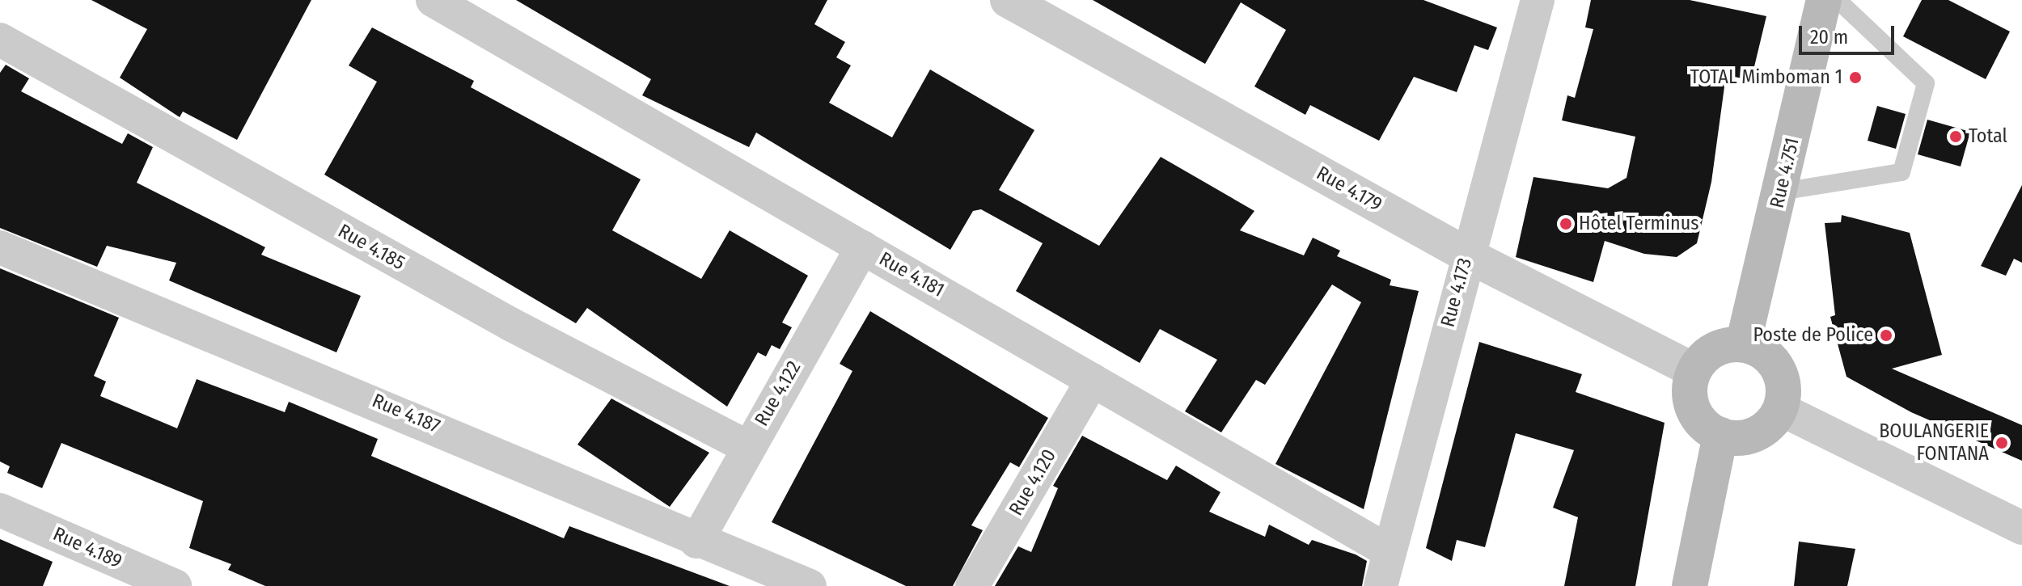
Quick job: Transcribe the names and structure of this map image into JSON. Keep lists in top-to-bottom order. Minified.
{"streets":{"main road":["Rue 4.751"],"street":["Rue 4.179","Rue 4.185","Rue 4.181","Rue 4.173","Rue 4.122","Rue 4.187","Rue 4.120","Rue 4.189"]},"crossings":[["Rue 4.751","Rue 4.179"],["Rue 4.179","Rue 4.173"],["Rue 4.185","Rue 4.122"],["Rue 4.181","Rue 4.173"],["Rue 4.181","Rue 4.122"],["Rue 4.181","Rue 4.120"],["Rue 4.122","Rue 4.187"]],"places":["TOTAL Mimboman 1","Total","Hôtel Terminus","Poste de Police","BOULANGERIE FONTANA"],"scale_bar":"20 m"}
